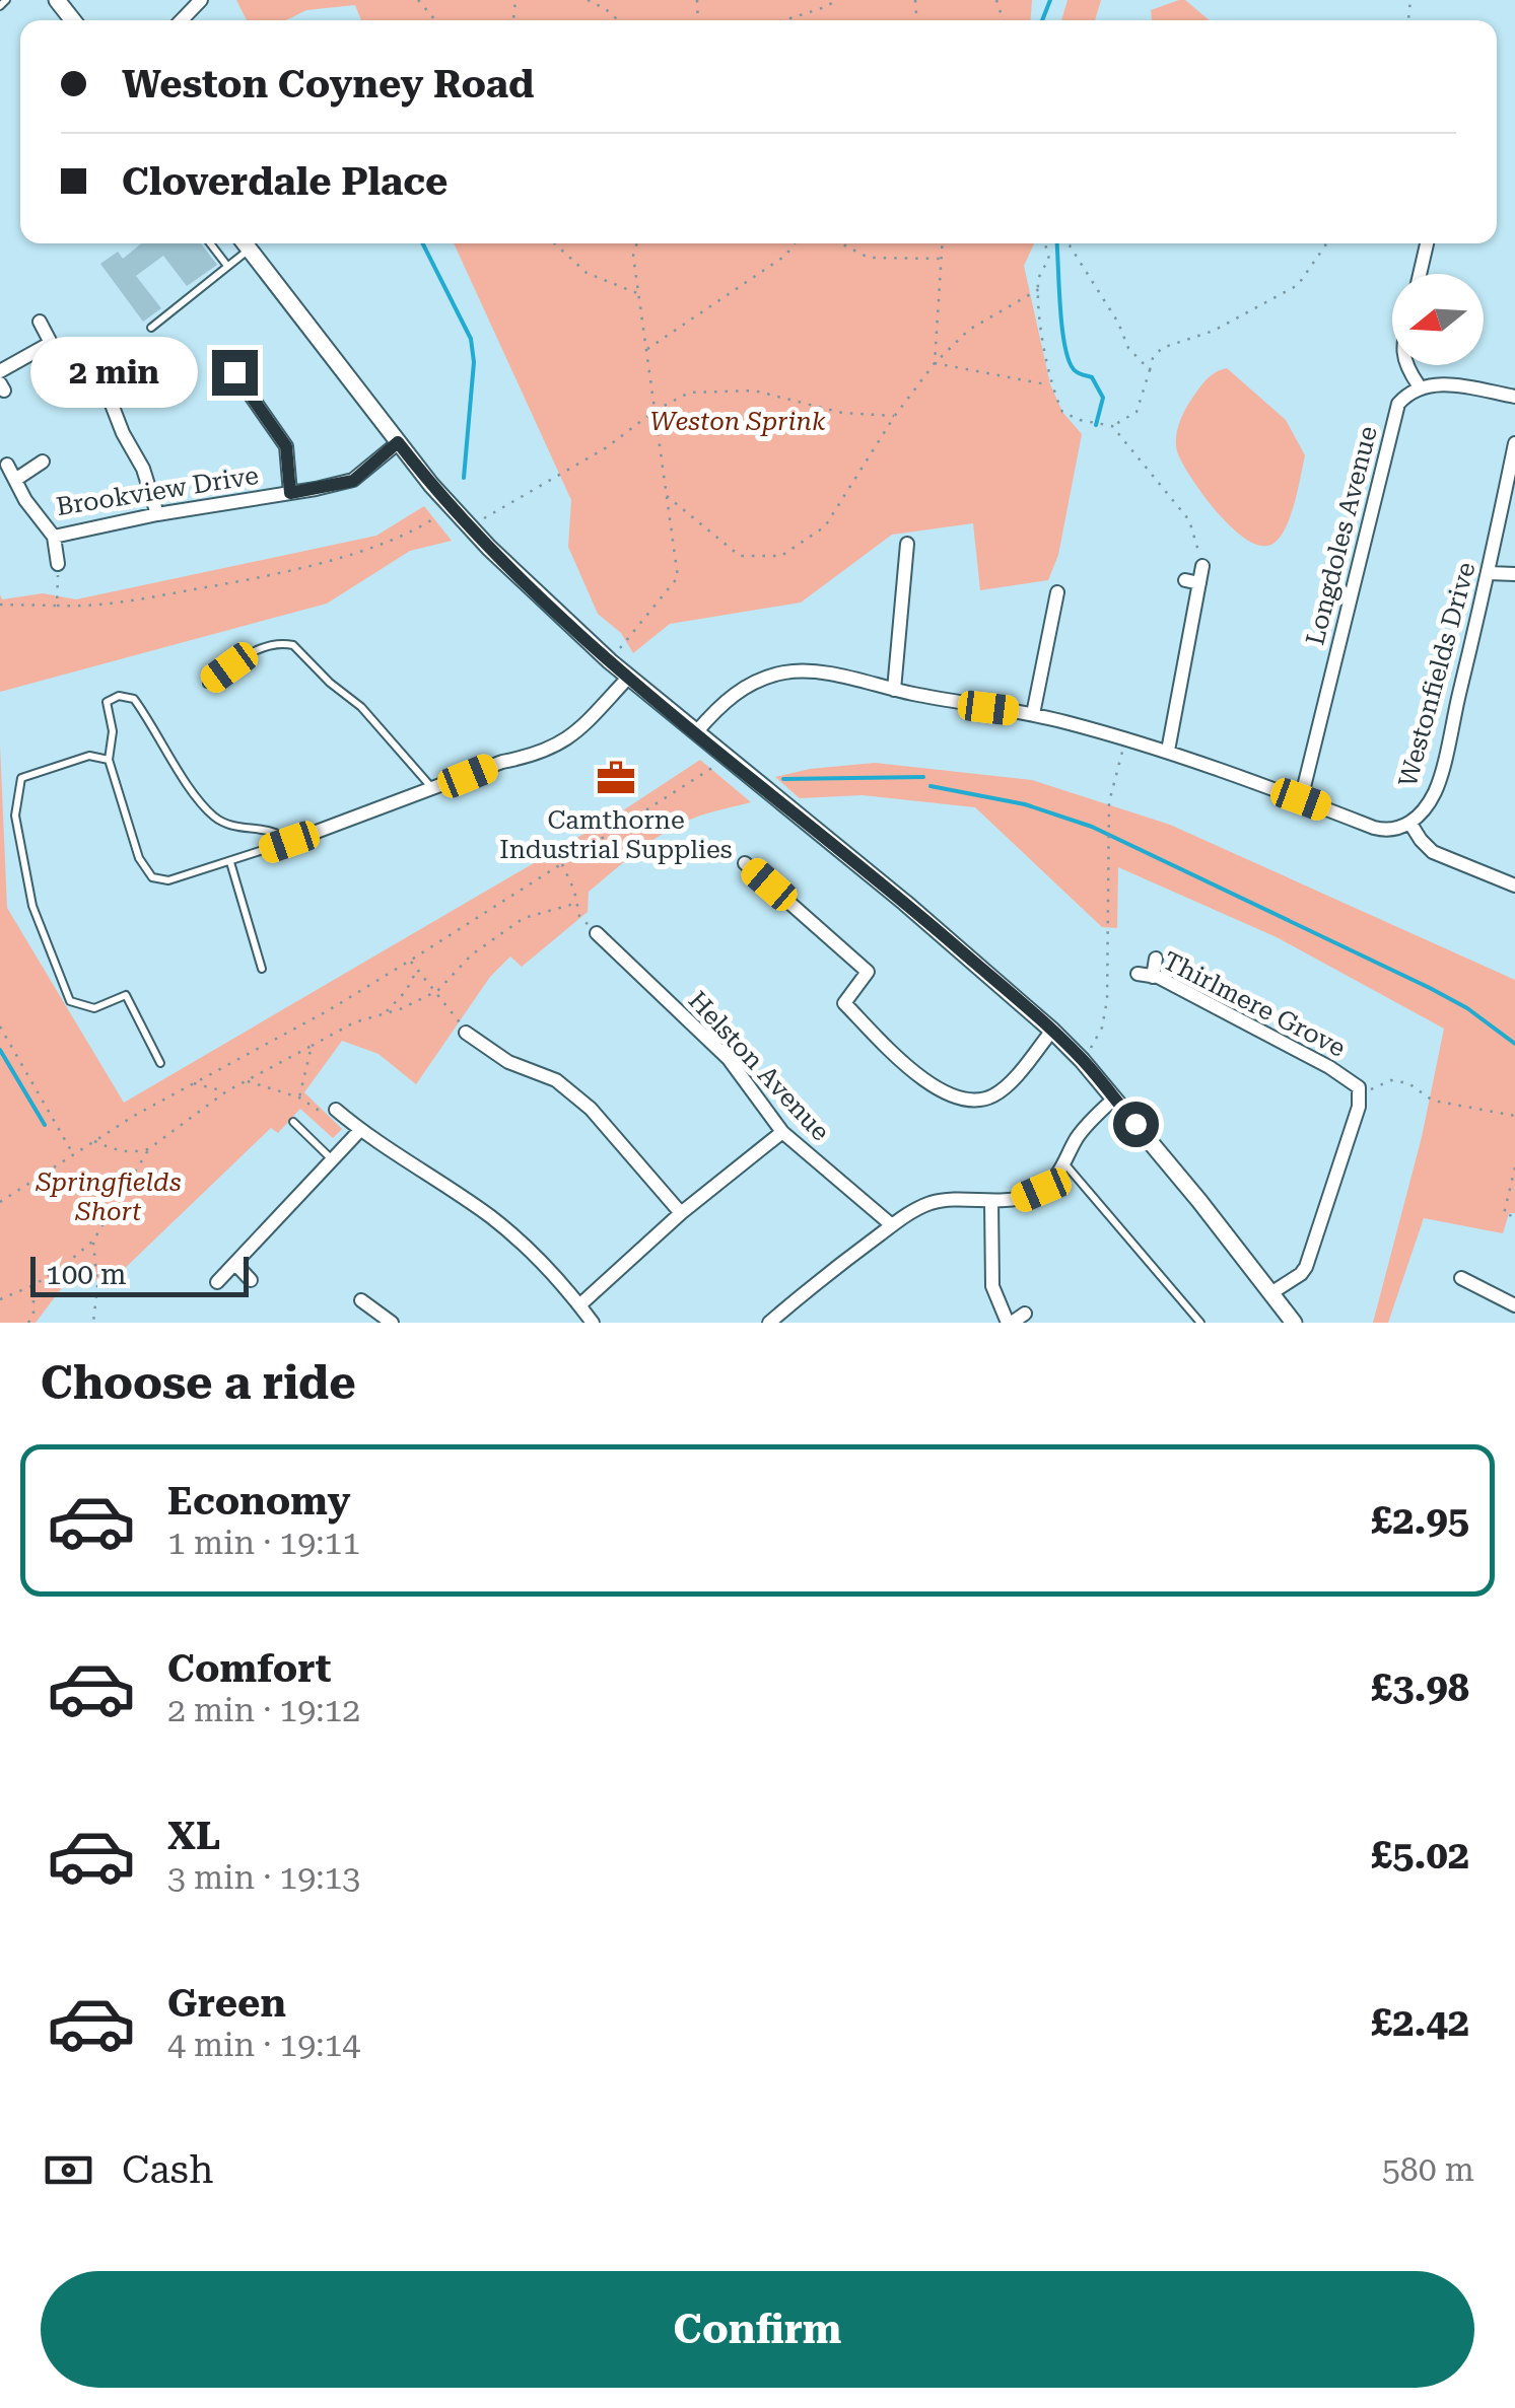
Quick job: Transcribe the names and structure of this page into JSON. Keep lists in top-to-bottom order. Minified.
{"streets":{"street":["Brookview Drive","Longdoles Avenue","Westonfields Drive","Thirlmere Grove","Helston Avenue"]},"crossings":[["Longdoles Avenue","Westonfields Drive"]],"parks":["Weston Sprink","Springfields Short"],"places":{"office":["Camthorne Industrial Supplies"]},"scale_bar":"100 m","north":"left","page":{"banner":["Weston Coyney Road","Cloverdale Place"],"bubble":"2 min","scale":"100 m","heading":"Choose a ride","list":[{"name":"Economy","note":"1 min · 19:11","value":"£2.95"},{"name":"Comfort","note":"2 min · 19:12","value":"£3.98"},{"name":"XL","note":"3 min · 19:13","value":"£5.02"},{"name":"Green","note":"4 min · 19:14","value":"£2.42"}],"pay":["Cash","580 m"],"buttons":"Confirm"}}
